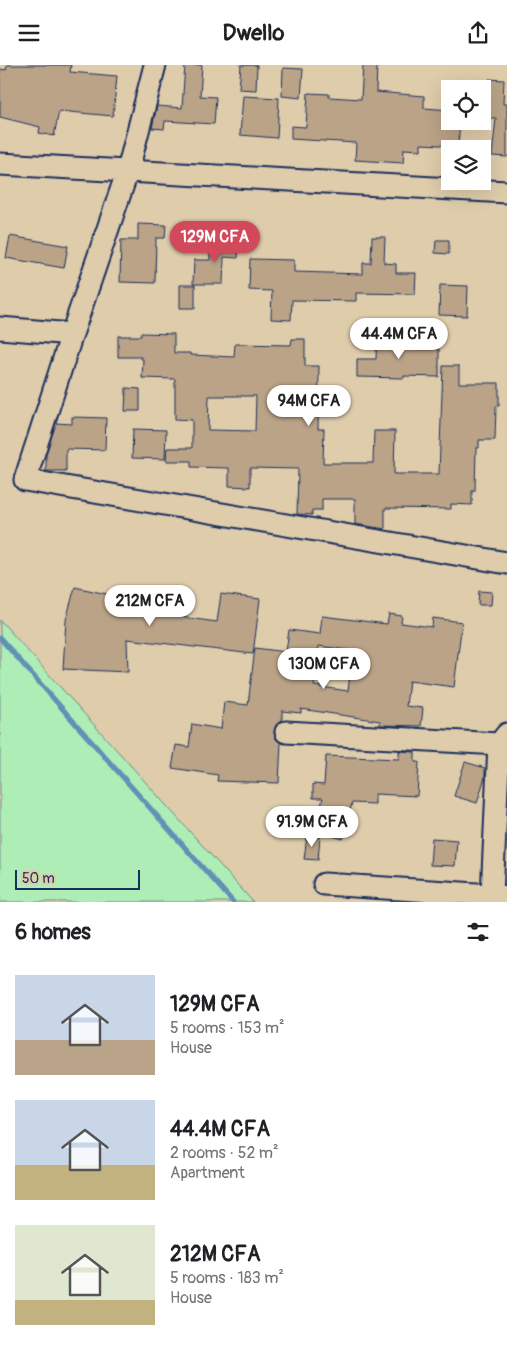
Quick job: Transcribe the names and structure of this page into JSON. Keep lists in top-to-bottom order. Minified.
{"scale_bar":"50 m","page":{"header":"Dwello","price":["129M CFA","44.4M CFA","94M CFA","212M CFA","130M CFA","91.9M CFA"],"scale":"50 m","heading":"6 homes","list":[{"name":"129M CFA","note":"5 rooms · 153 m² · House"},{"name":"44.4M CFA","note":"2 rooms · 52 m² · Apartment"},{"name":"212M CFA","note":"5 rooms · 183 m² · House"}]}}
